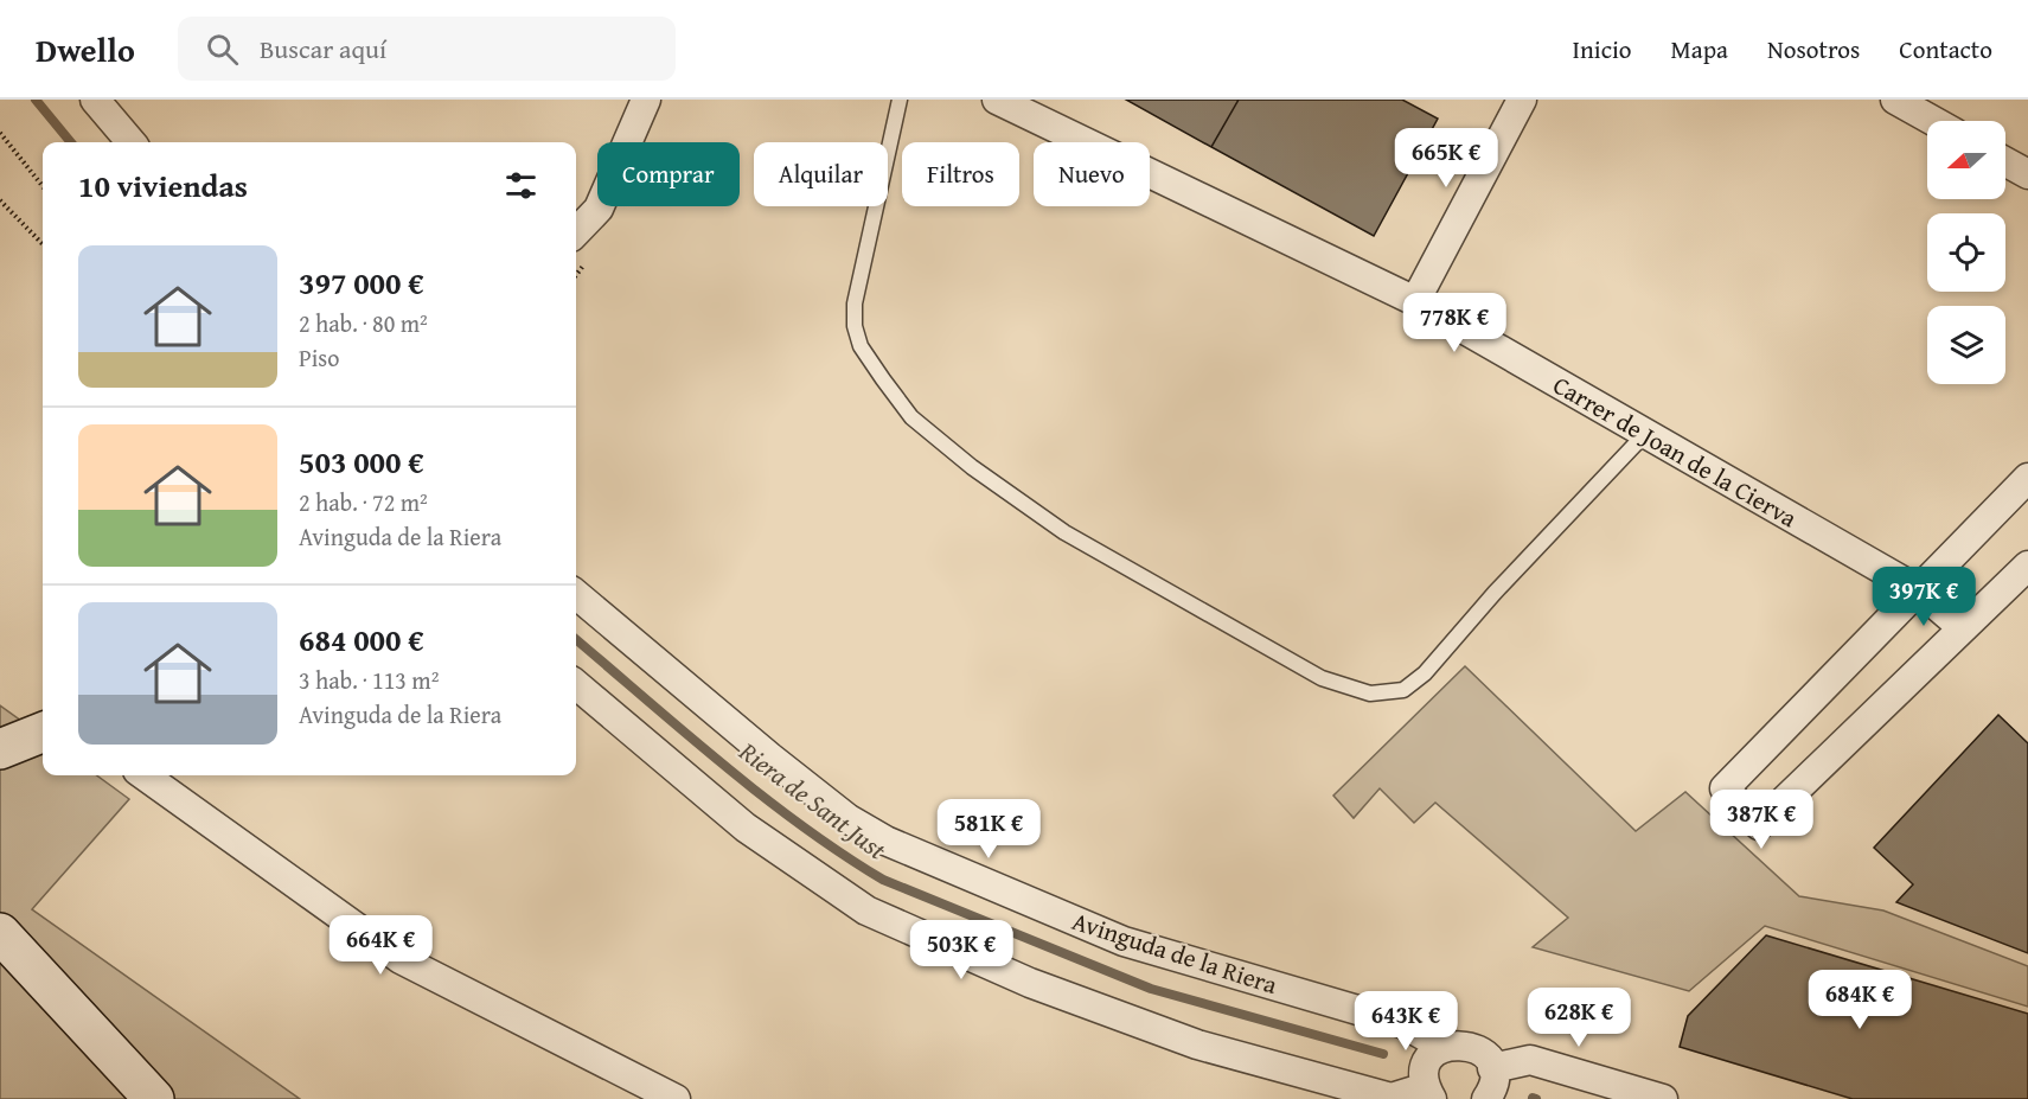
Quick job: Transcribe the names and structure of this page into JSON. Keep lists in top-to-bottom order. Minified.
{"streets":{"street":["Carrer de Joan de la Cierva","Avinguda de la Riera"]},"water":["Riera de Sant Just"],"north":"left","page":{"header":"Dwello","search":"Buscar aquí","nav":["Inicio","Mapa","Nosotros","Contacto"],"price":["665K €","778K €","397K €","387K €","581K €","664K €","503K €","684K €","628K €","643K €"],"chip":["Comprar","Alquilar","Filtros","Nuevo"],"heading":"10 viviendas","list":[{"name":"397 000 €","note":"2 hab. · 80 m² · Piso"},{"name":"503 000 €","note":"2 hab. · 72 m² · Avinguda de la Riera"},{"name":"684 000 €","note":"3 hab. · 113 m² · Avinguda de la Riera"}]}}
